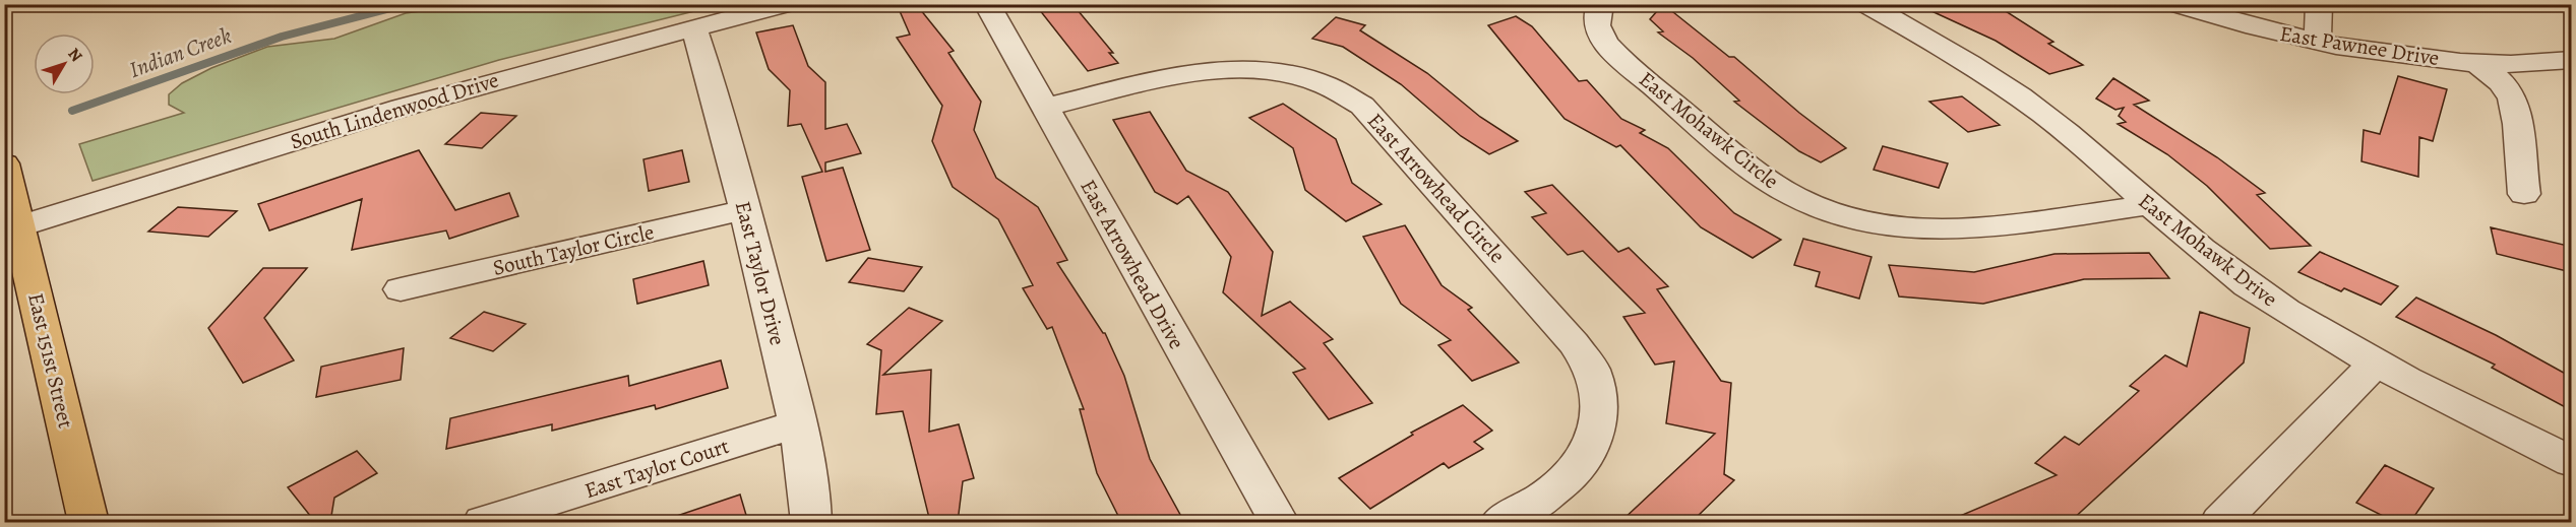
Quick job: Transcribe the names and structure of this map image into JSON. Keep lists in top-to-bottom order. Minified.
{"streets":{"main road":["East 151st Street"],"street":["East Pawnee Drive","South Lindenwood Drive","East Mohawk Circle","East Arrowhead Circle","South Taylor Circle","East Mohawk Drive","East Arrowhead Drive","East Taylor Drive","East Taylor Court"]},"crossings":[["South Lindenwood Drive","East Taylor Drive"],["South Lindenwood Drive","East 151st Street"],["East Mohawk Circle","East Mohawk Drive"],["East Arrowhead Circle","East Arrowhead Drive"],["South Taylor Circle","East Taylor Drive"],["East Taylor Drive","East Taylor Court"]],"water":["Indian Creek"],"north":"top right"}
